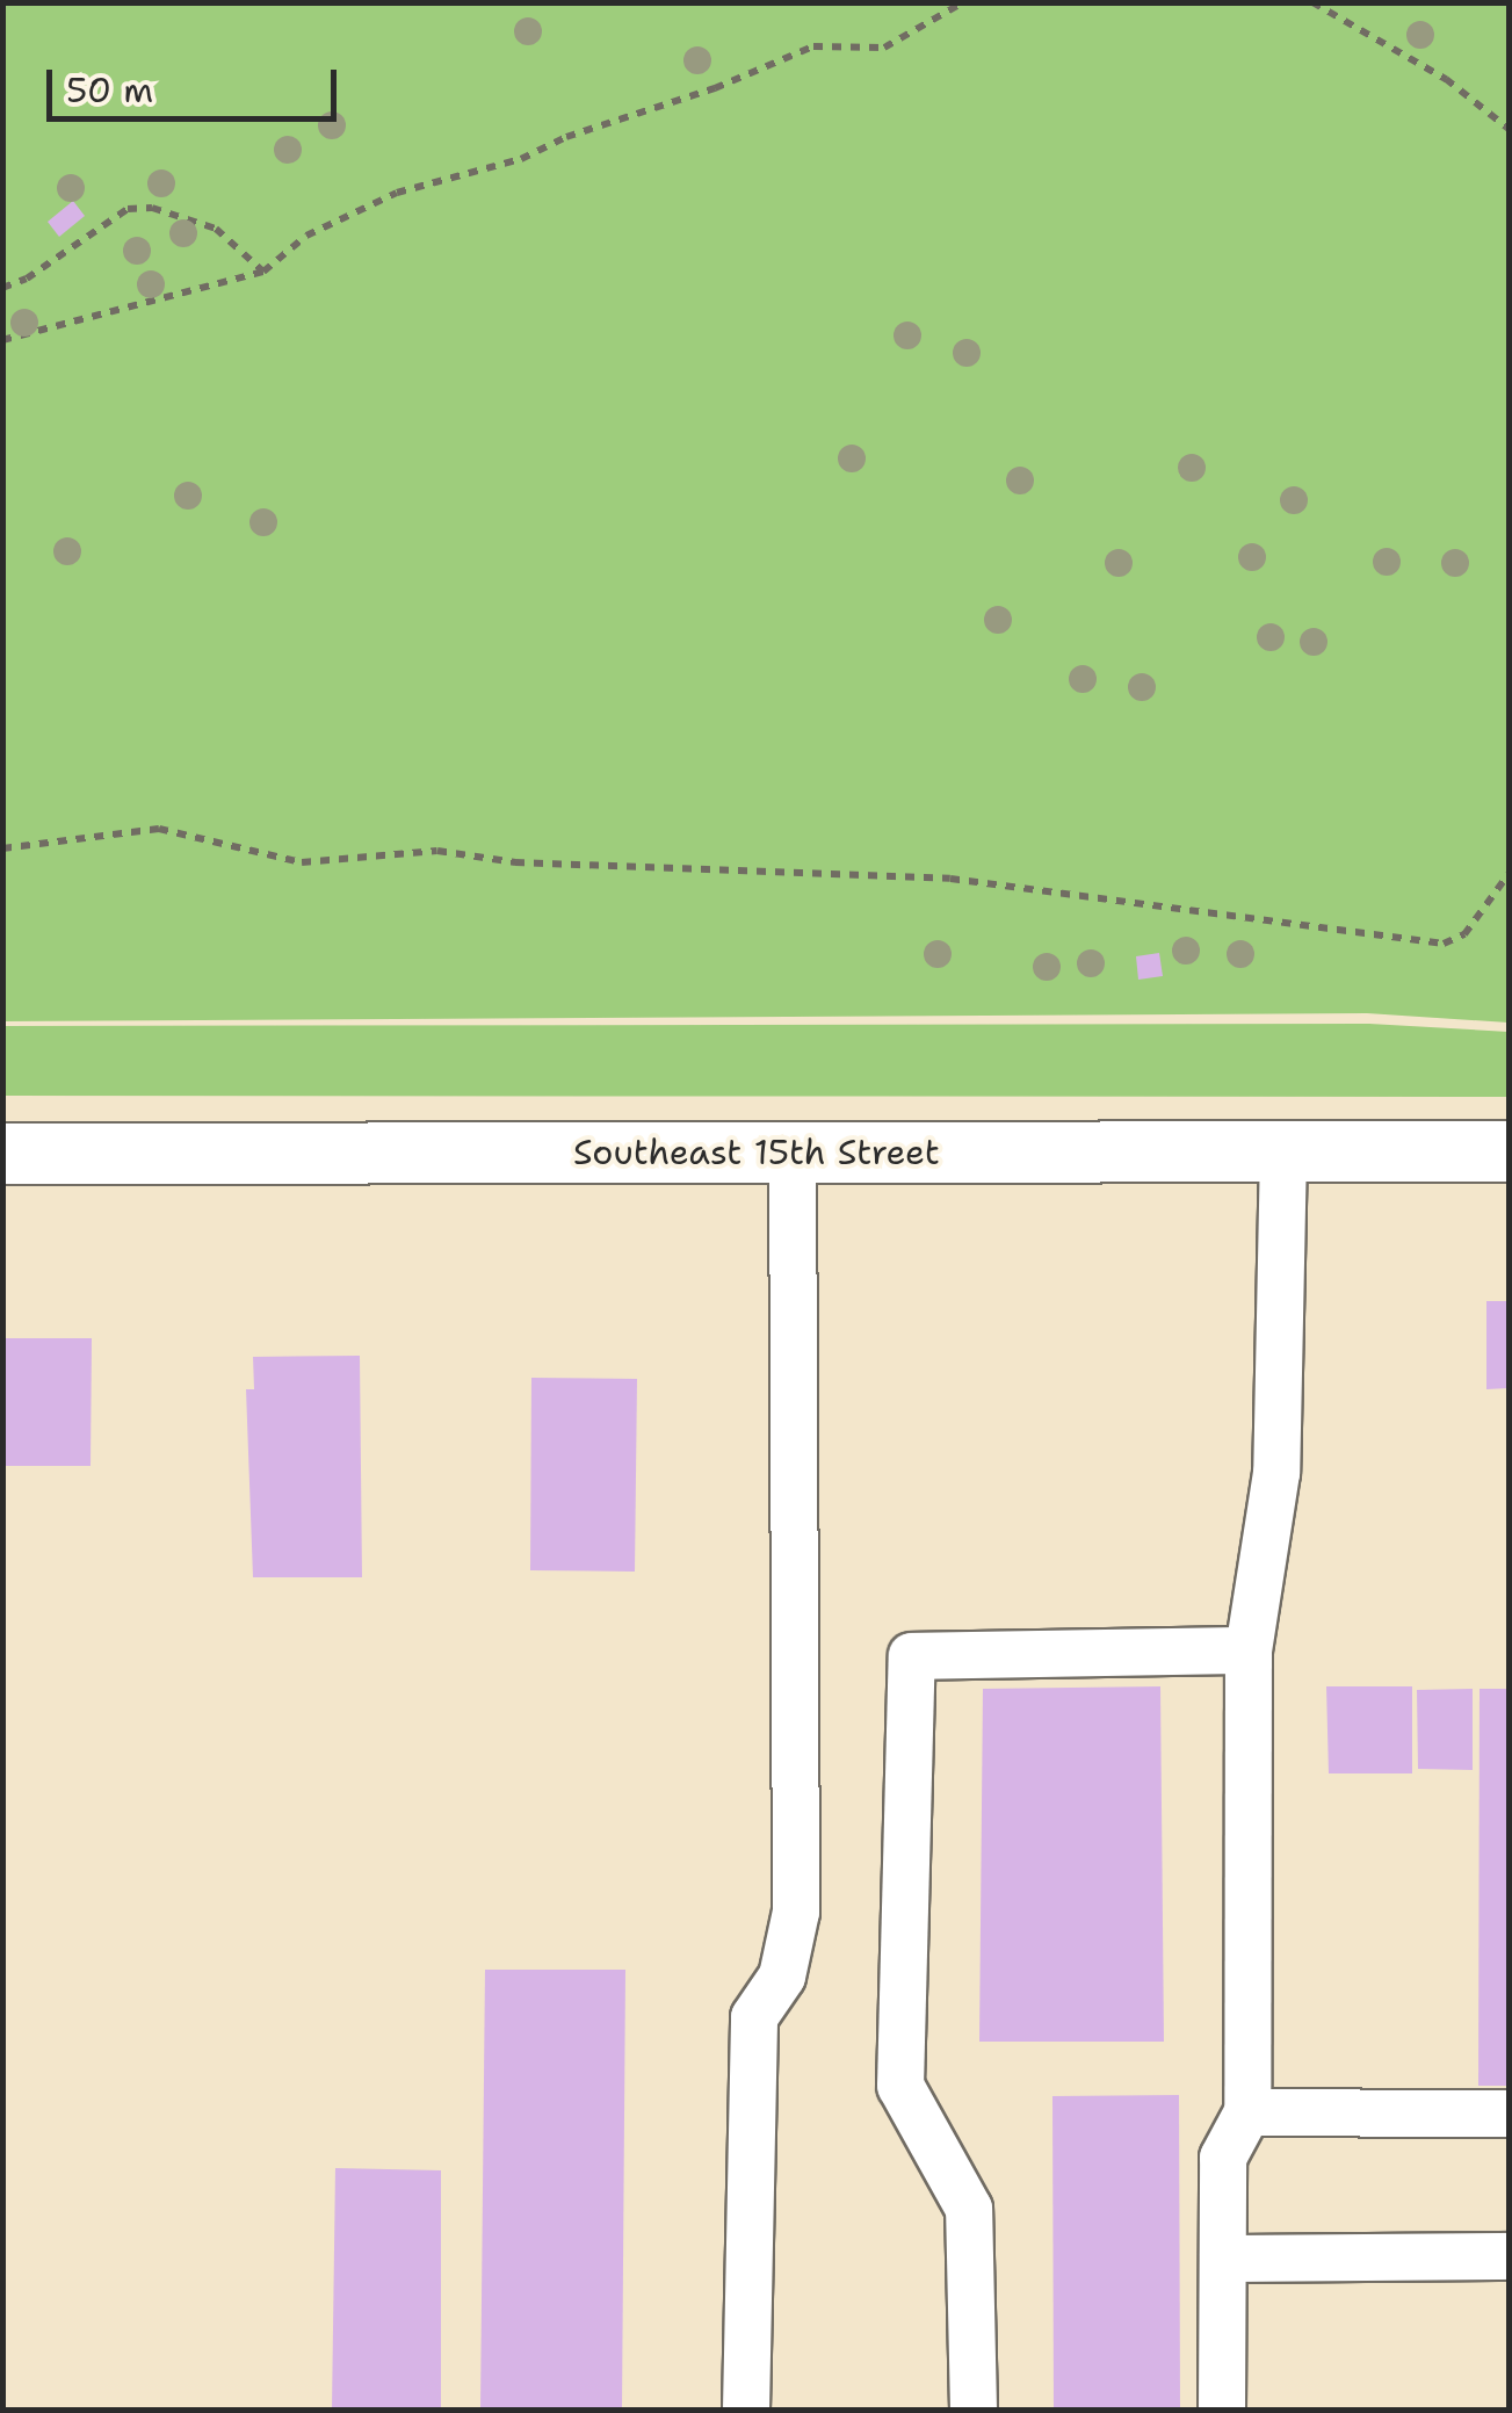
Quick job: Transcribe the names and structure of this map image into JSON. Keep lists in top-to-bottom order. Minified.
{"streets":{"main road":["Southeast 15th Street"]},"scale_bar":"50 m"}
